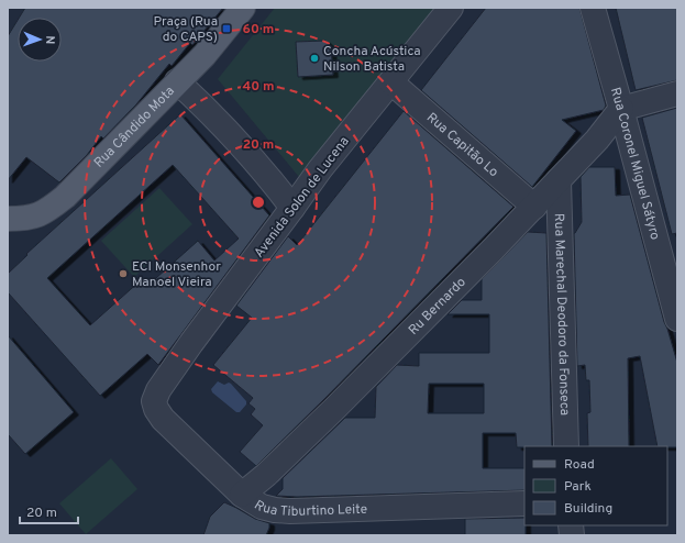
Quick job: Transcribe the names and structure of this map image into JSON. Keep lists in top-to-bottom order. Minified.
{"streets":{"main road":["Rua Cândido Mota"],"street":["Rua Capitão Lo","Rua Coronel Miguel Sátyro","Avenida Solon de Lucena","Ru Bernardo","Rua Marechal Deodoro da Fonseca","Rua Tiburtino Leite"]},"crossings":[["Rua Capitão Lo","Avenida Solon de Lucena"],["Rua Capitão Lo","Ru Bernardo"],["Rua Coronel Miguel Sátyro","Ru Bernardo"],["Avenida Solon de Lucena","Rua Tiburtino Leite"],["Ru Bernardo","Rua Marechal Deodoro da Fonseca"],["Ru Bernardo","Rua Tiburtino Leite"]],"places":{"transit":["Praça (Rua do CAPS)"],"other":["Concha Acústica Nilson Batista","ECI Monsenhor Manoel Vieira"]},"legend":["Road","Park","Building"],"scale_bar":"20 m","north":"right","rings":["60 m","40 m","20 m"]}
